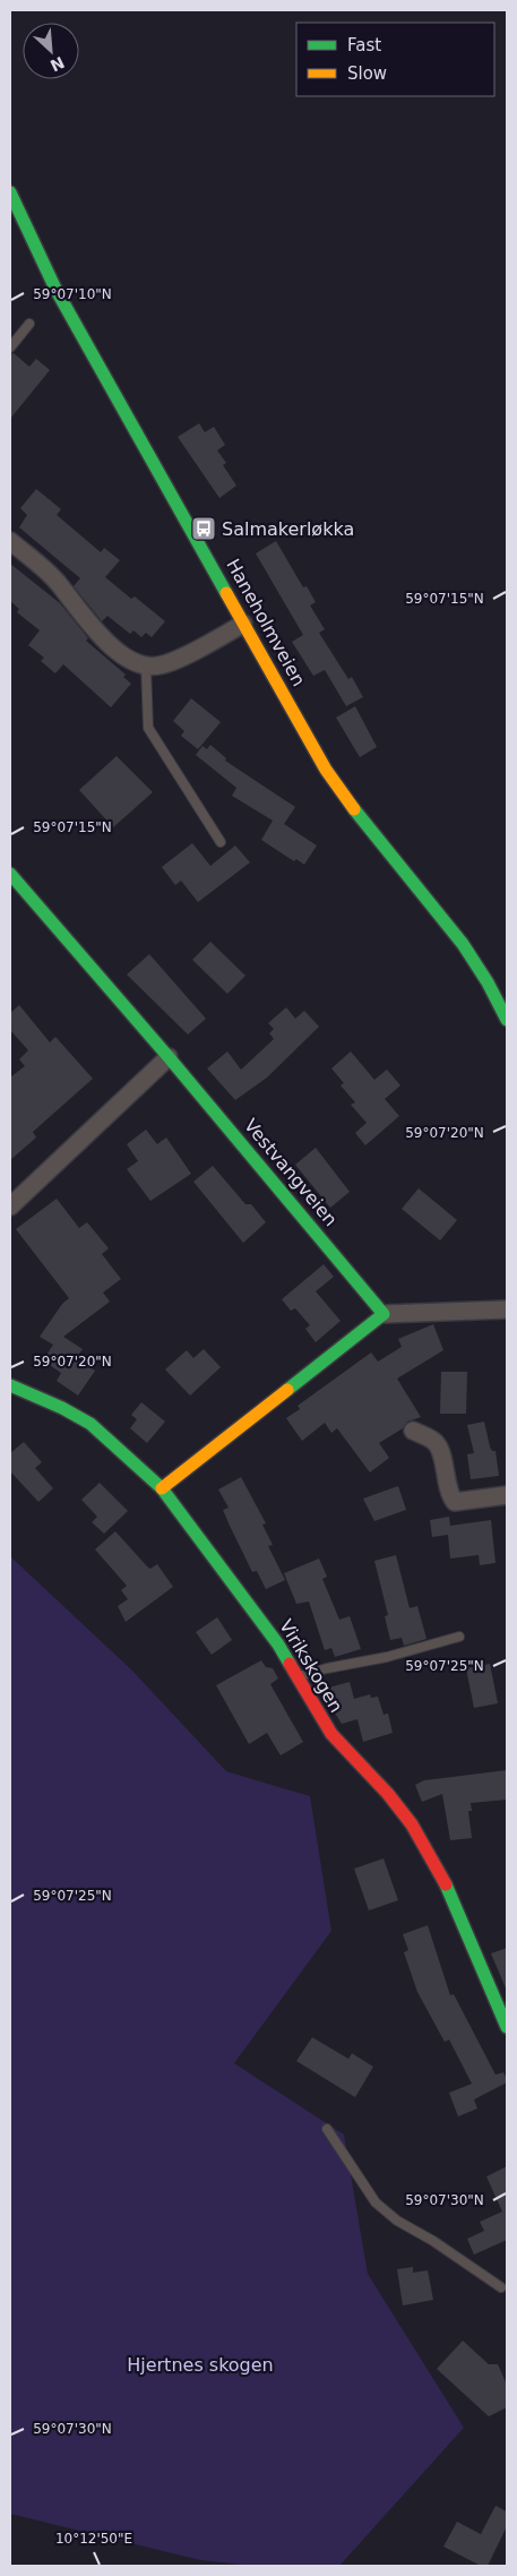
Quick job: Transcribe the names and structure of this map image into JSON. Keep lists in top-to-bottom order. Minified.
{"streets":{"street":["Haneholmveien","Vestvangveien","Virikskogen"]},"parks":["Hjertnes skogen"],"places":{"bus stop":["Salmakerløkka"]},"legend":["Fast","Slow"],"north":"bottom right","coordinates":["59°07'10\"N","59°07'15\"N","59°07'20\"N","59°07'25\"N","59°07'30\"N","10°12'50\"E"]}
